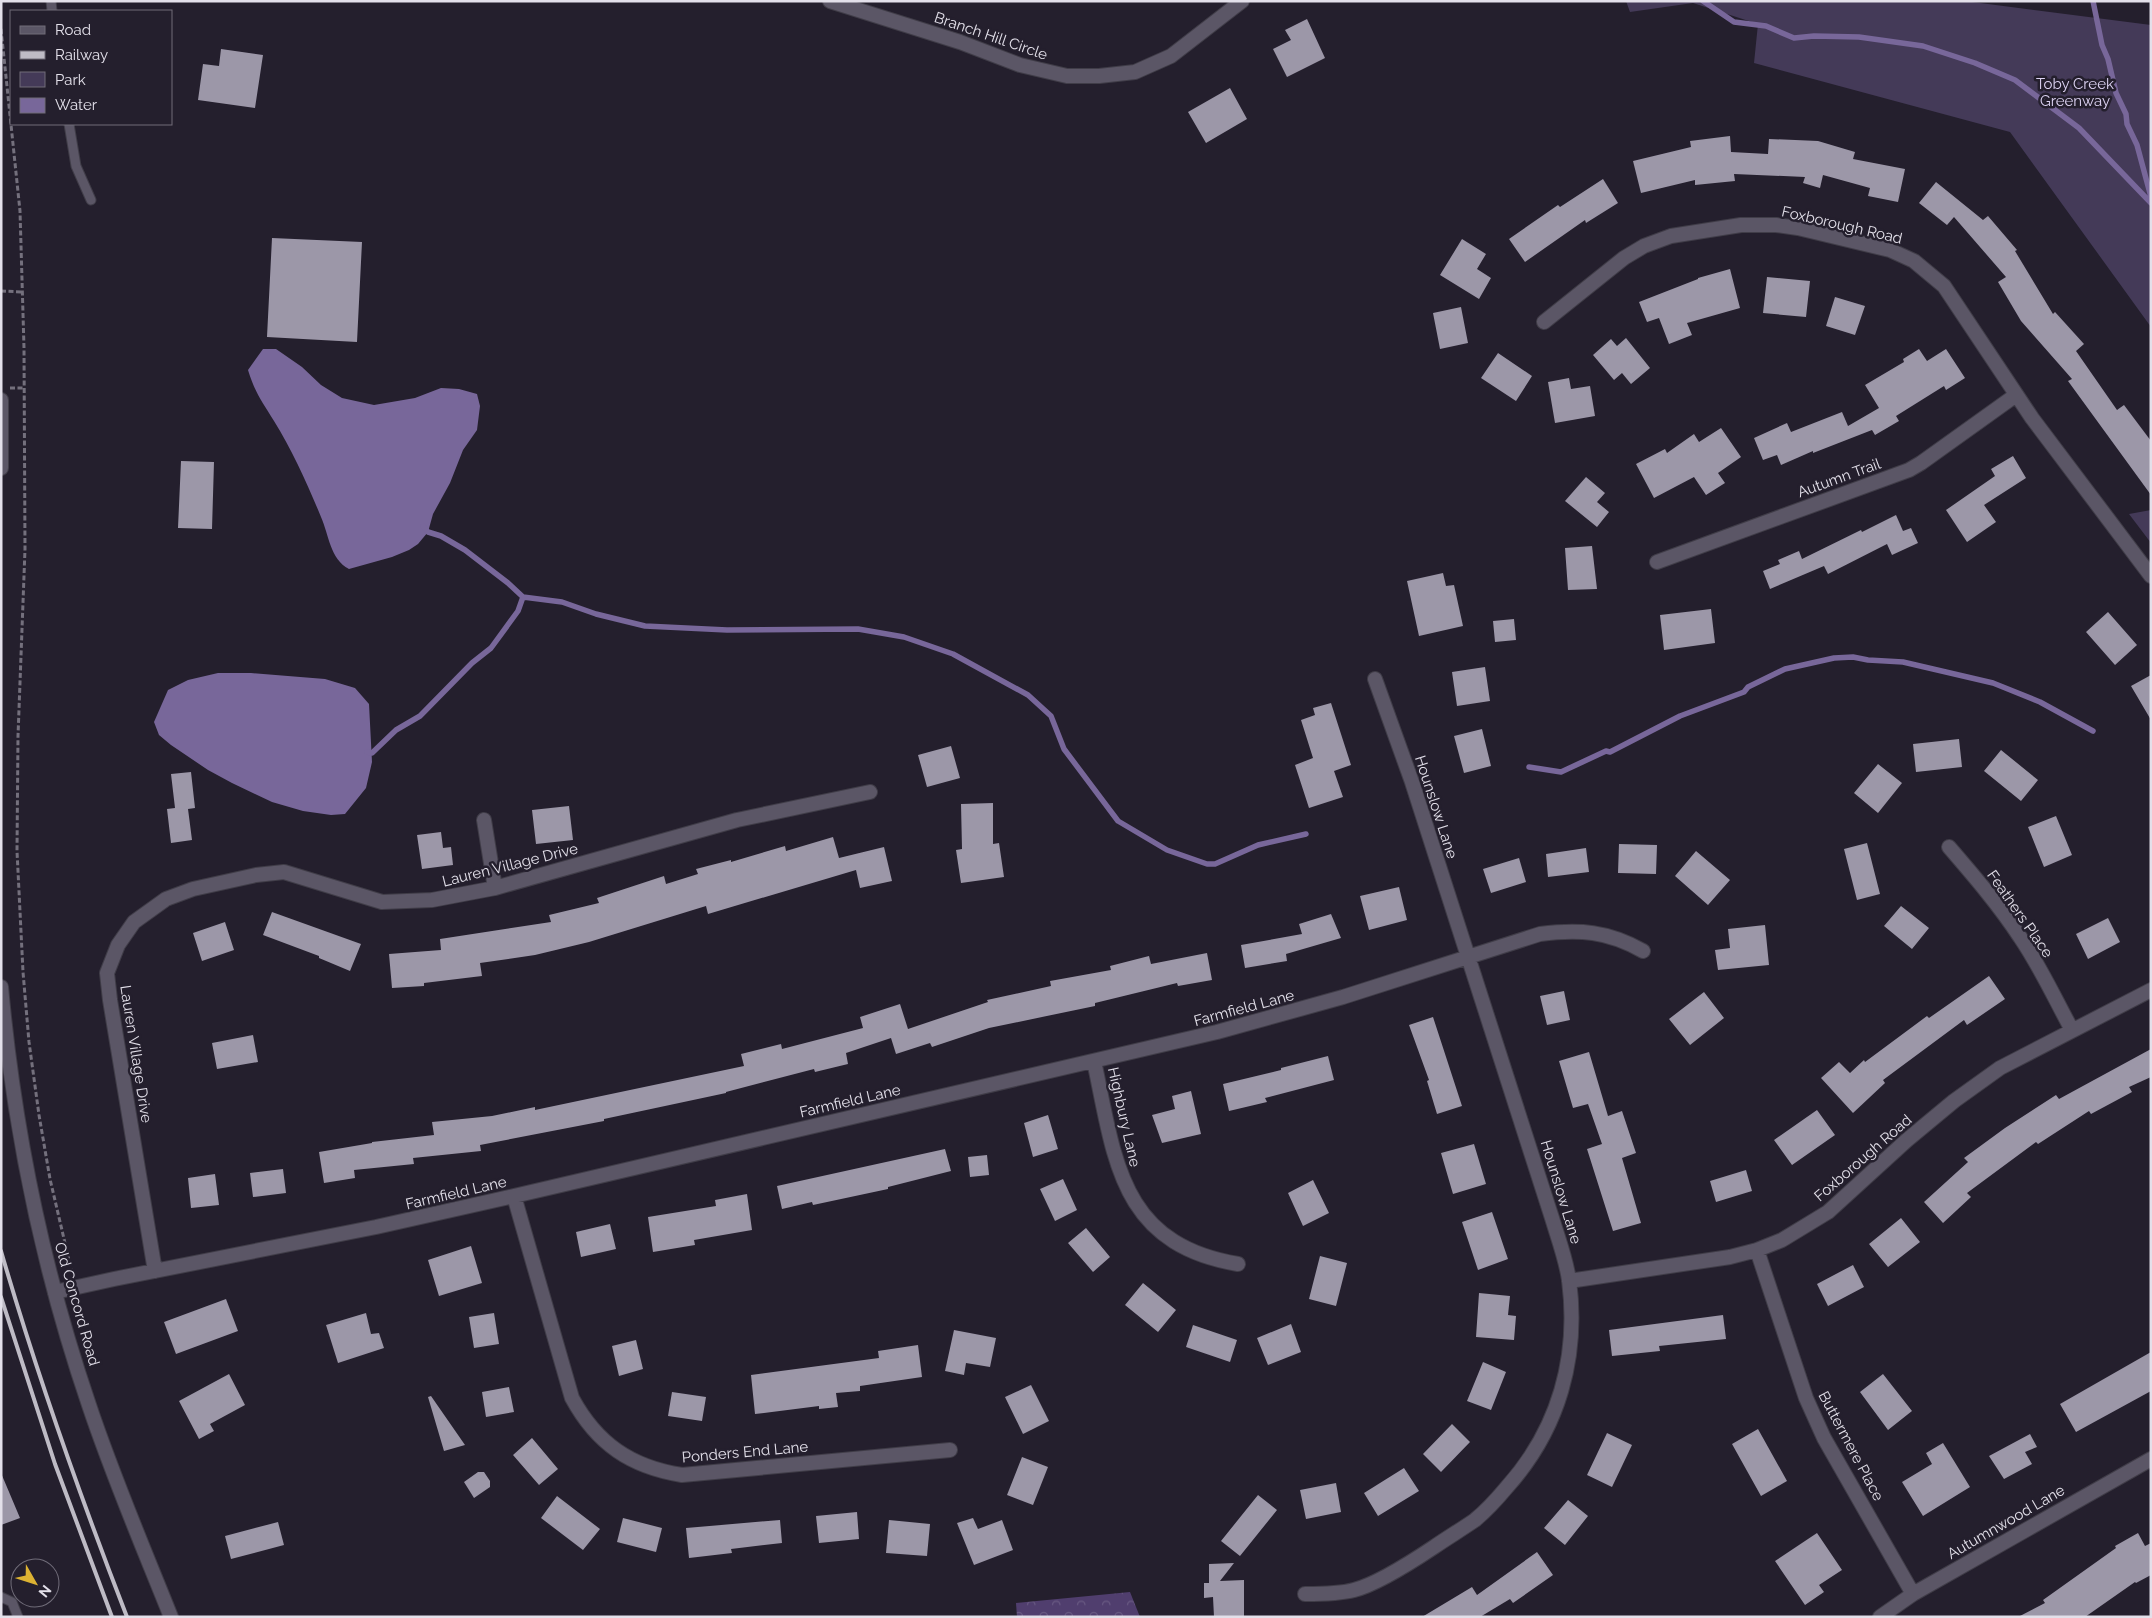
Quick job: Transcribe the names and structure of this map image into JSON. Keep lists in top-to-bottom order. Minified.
{"streets":{"street":["Branch Hill Circle","Foxborough Road","Autumn Trail","Hounslow Lane","Lauren Village Drive","Feathers Place","Farmfield Lane","Highbury Lane","Old Concord Road","Buttermere Place","Ponders End Lane","Autumnwood Lane"]},"crossings":[["Foxborough Road","Autumn Trail"],["Foxborough Road","Hounslow Lane"],["Foxborough Road","Feathers Place"],["Foxborough Road","Buttermere Place"],["Hounslow Lane","Farmfield Lane"],["Lauren Village Drive","Farmfield Lane"],["Farmfield Lane","Highbury Lane"],["Farmfield Lane","Old Concord Road"],["Farmfield Lane","Ponders End Lane"],["Buttermere Place","Autumnwood Lane"]],"parks":["Toby Creek Greenway"],"legend":["Road","Railway","Park","Water"],"north":"bottom right"}
